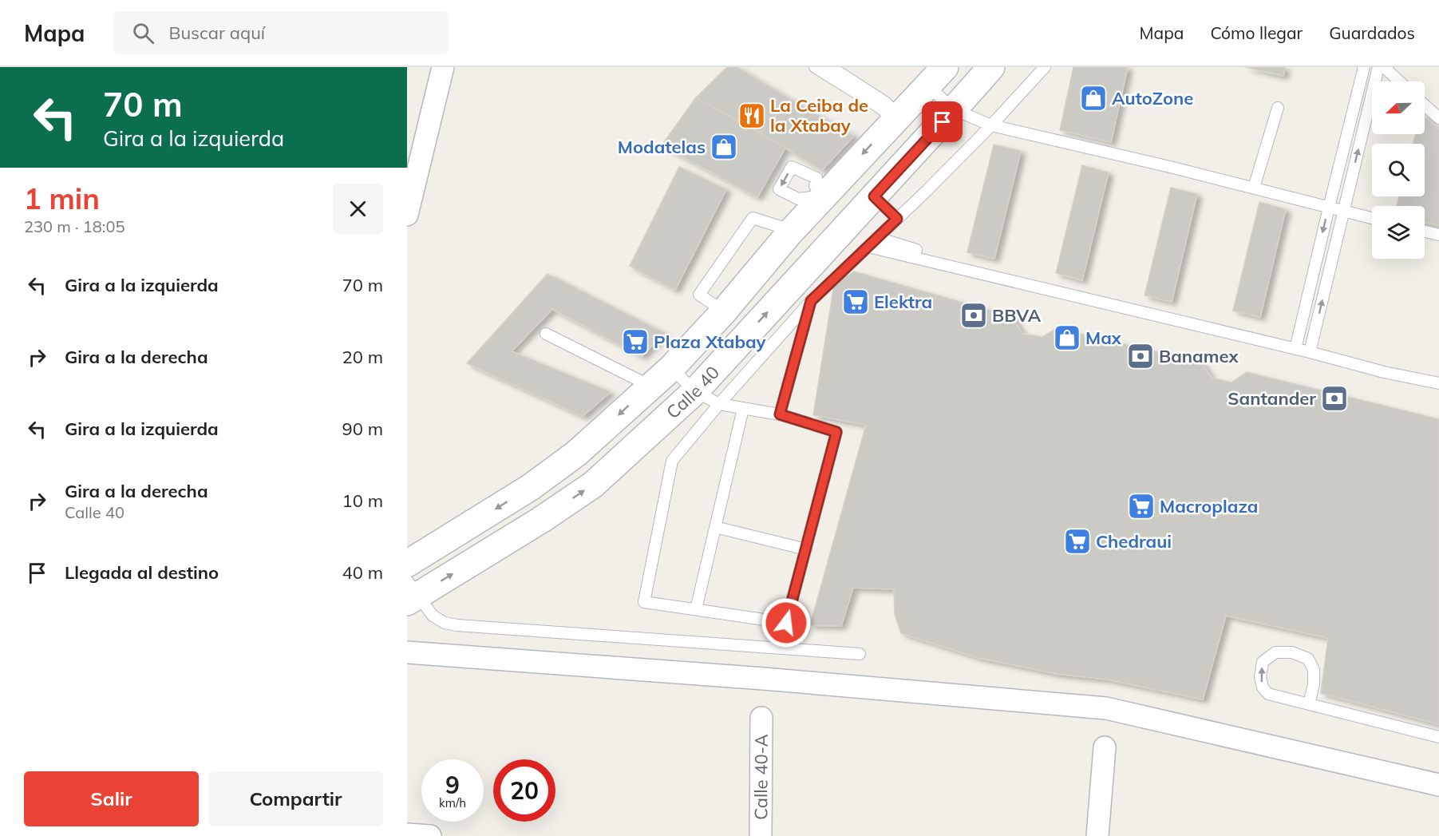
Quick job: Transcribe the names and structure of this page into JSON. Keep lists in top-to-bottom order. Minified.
{"streets":{"main road":["Calle 40"],"street":["Calle 40-A"]},"places":{"shop":["AutoZone","Modatelas","Max"],"restaurant":["La Ceiba de la Xtabay"],"supermarket":["Elektra","Plaza Xtabay","Macroplaza","Chedraui"],"bank":["BBVA","Banamex","Santander"]},"north":"left","page":{"header":"Mapa","search":"Buscar aquí","nav":["Mapa","Cómo llegar","Guardados"],"turn":["70 m","Gira a la izquierda"],"heading":["1 min","230 m · 18:05"],"list":[{"name":"Gira a la izquierda","value":"70 m"},{"name":"Gira a la derecha","value":"20 m"},{"name":"Gira a la izquierda","value":"90 m"},{"name":"Gira a la derecha","note":"Calle 40","value":"10 m"},{"name":"Llegada al destino","value":"40 m"}],"speed":"9 km/h","limit":"20","buttons":["Salir","Compartir"]}}
